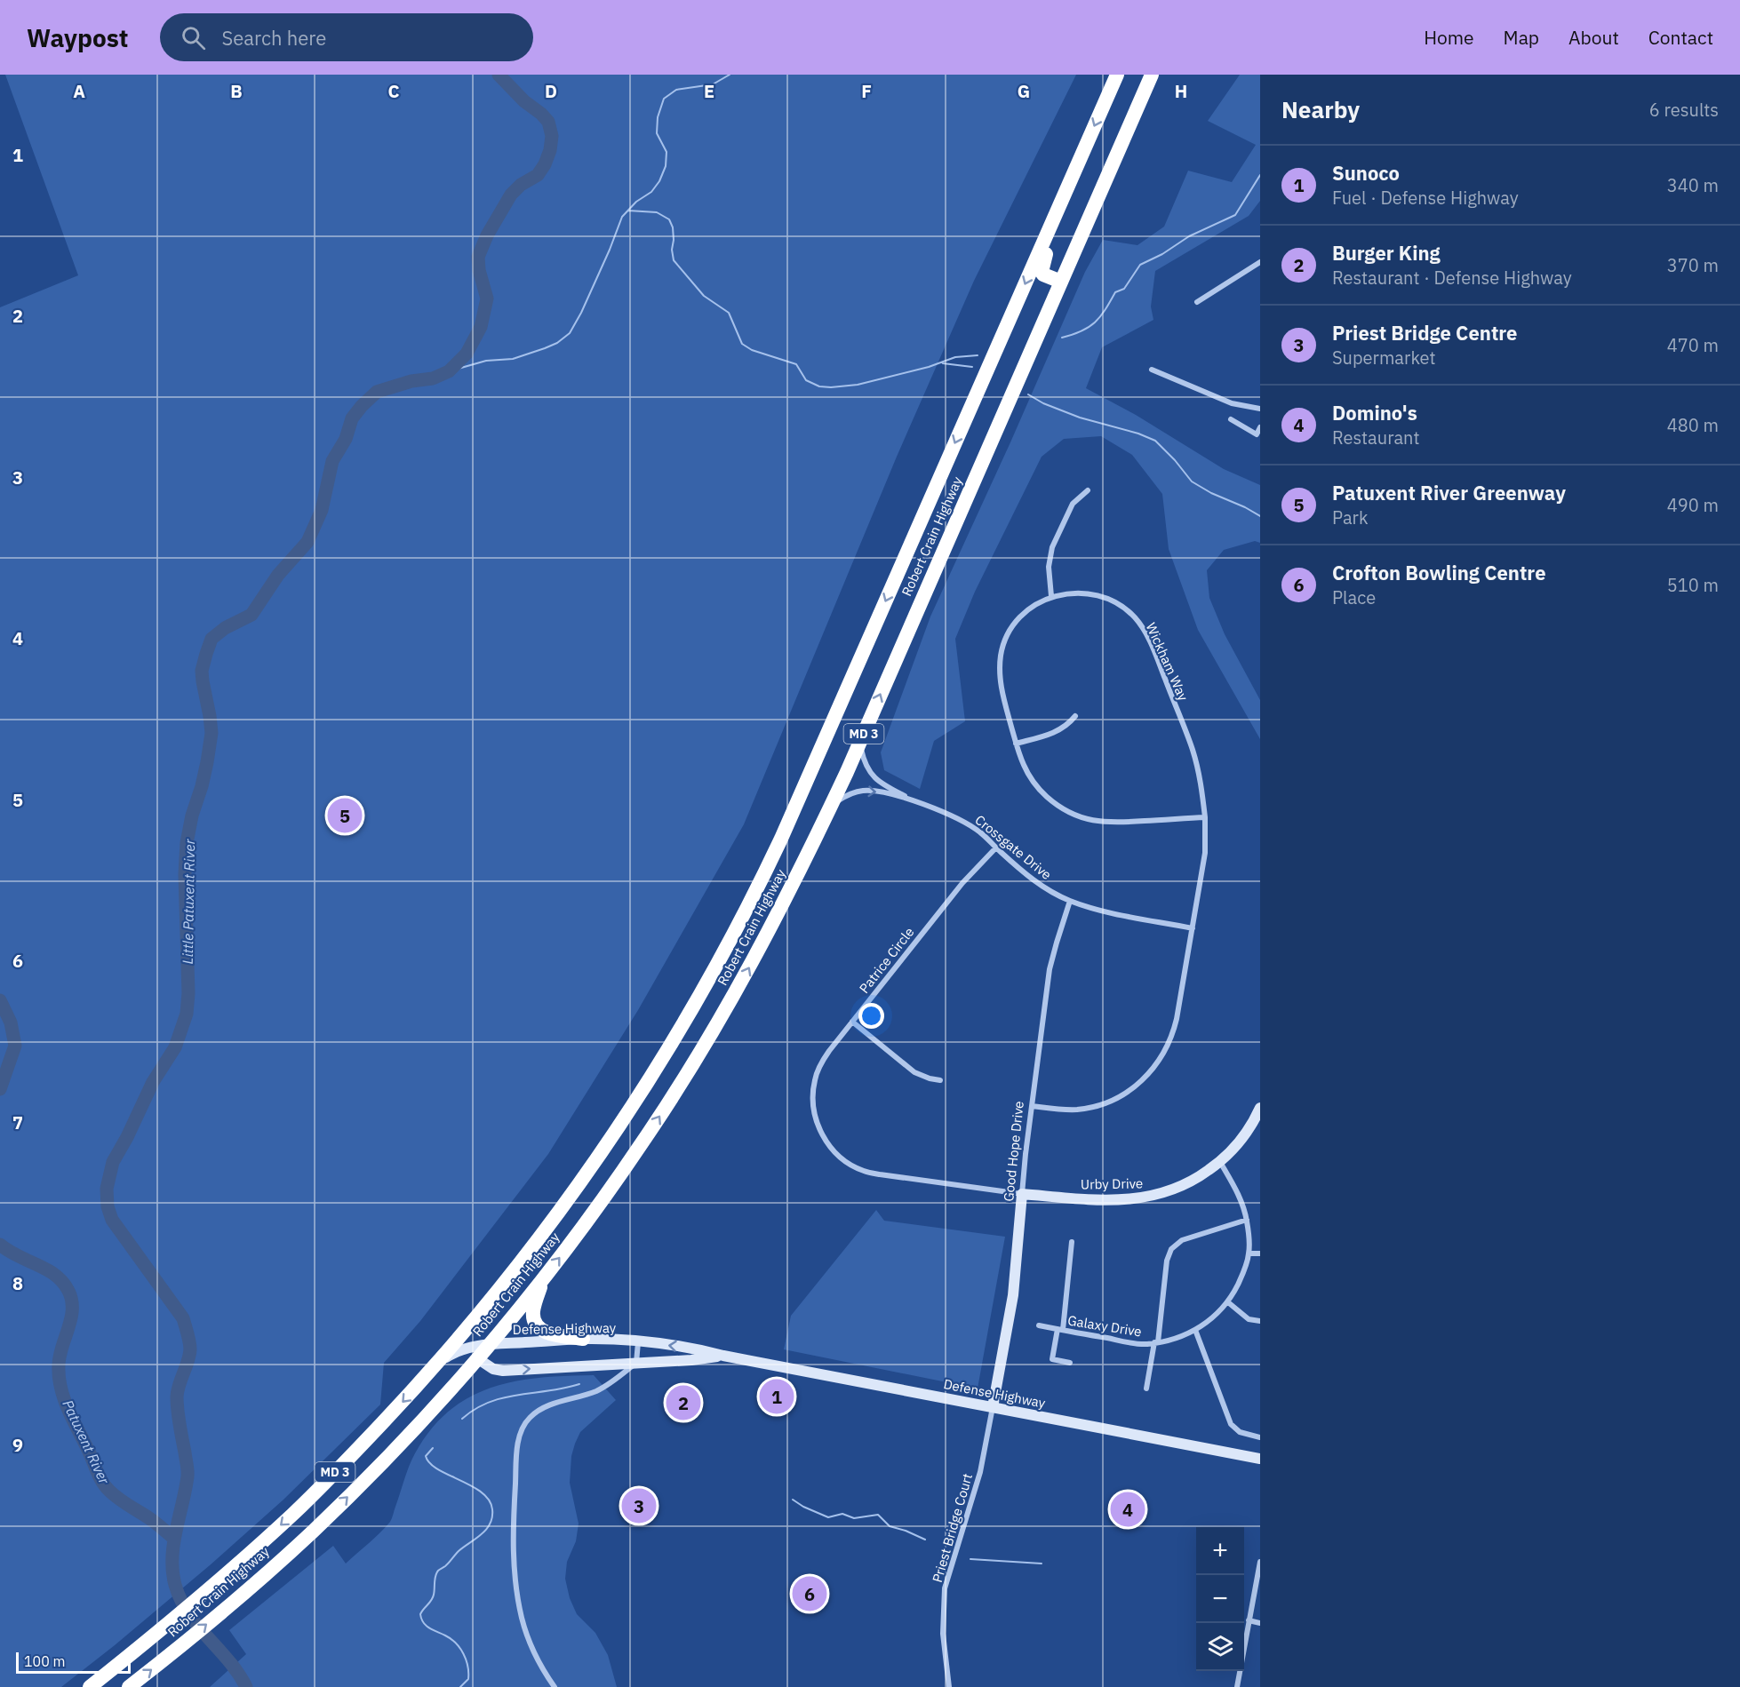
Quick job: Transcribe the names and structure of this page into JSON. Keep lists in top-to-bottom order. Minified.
{"streets":{"highway":["Robert Crain Highway","MD 3"],"main road":["Good Hope Drive","Urby Drive","Defense Highway"],"street":["Wickham Way","Crossgate Drive","Patrice Circle","Galaxy Drive","Priest Bridge Court"]},"crossings":[["Robert Crain Highway","Crossgate Drive"],["Robert Crain Highway","Defense Highway"],["Wickham Way","Crossgate Drive"],["Wickham Way","Good Hope Drive"],["Crossgate Drive","Patrice Circle"],["Crossgate Drive","Good Hope Drive"],["Patrice Circle","Good Hope Drive"],["Patrice Circle","Urby Drive"],["Good Hope Drive","Urby Drive"],["Good Hope Drive","Defense Highway"],["Good Hope Drive","Priest Bridge Court"],["Urby Drive","Galaxy Drive"],["Defense Highway","Priest Bridge Court"]],"water":["Little Patuxent River","Patuxent River"],"scale_bar":"100 m","page":{"header":"Waypost","search":"Search here","nav":["Home","Map","About","Contact"],"heading":["Nearby","6 results"],"list":[{"mark":"1","name":"Sunoco","note":"Fuel · Defense Highway","value":"340 m"},{"mark":"2","name":"Burger King","note":"Restaurant · Defense Highway","value":"370 m"},{"mark":"3","name":"Priest Bridge Centre","note":"Supermarket","value":"470 m"},{"mark":"4","name":"Domino's","note":"Restaurant","value":"480 m"},{"mark":"5","name":"Patuxent River Greenway","note":"Park","value":"490 m"},{"mark":"6","name":"Crofton Bowling Centre","note":"Place","value":"510 m"}],"pins":["5","1","2","3","4","6"],"map_buttons":["+","−"],"scale":"100 m"},"grid":{"columns":["A","B","C","D","E","F","G","H"],"rows":["1","2","3","4","5","6","7","8","9"]}}
